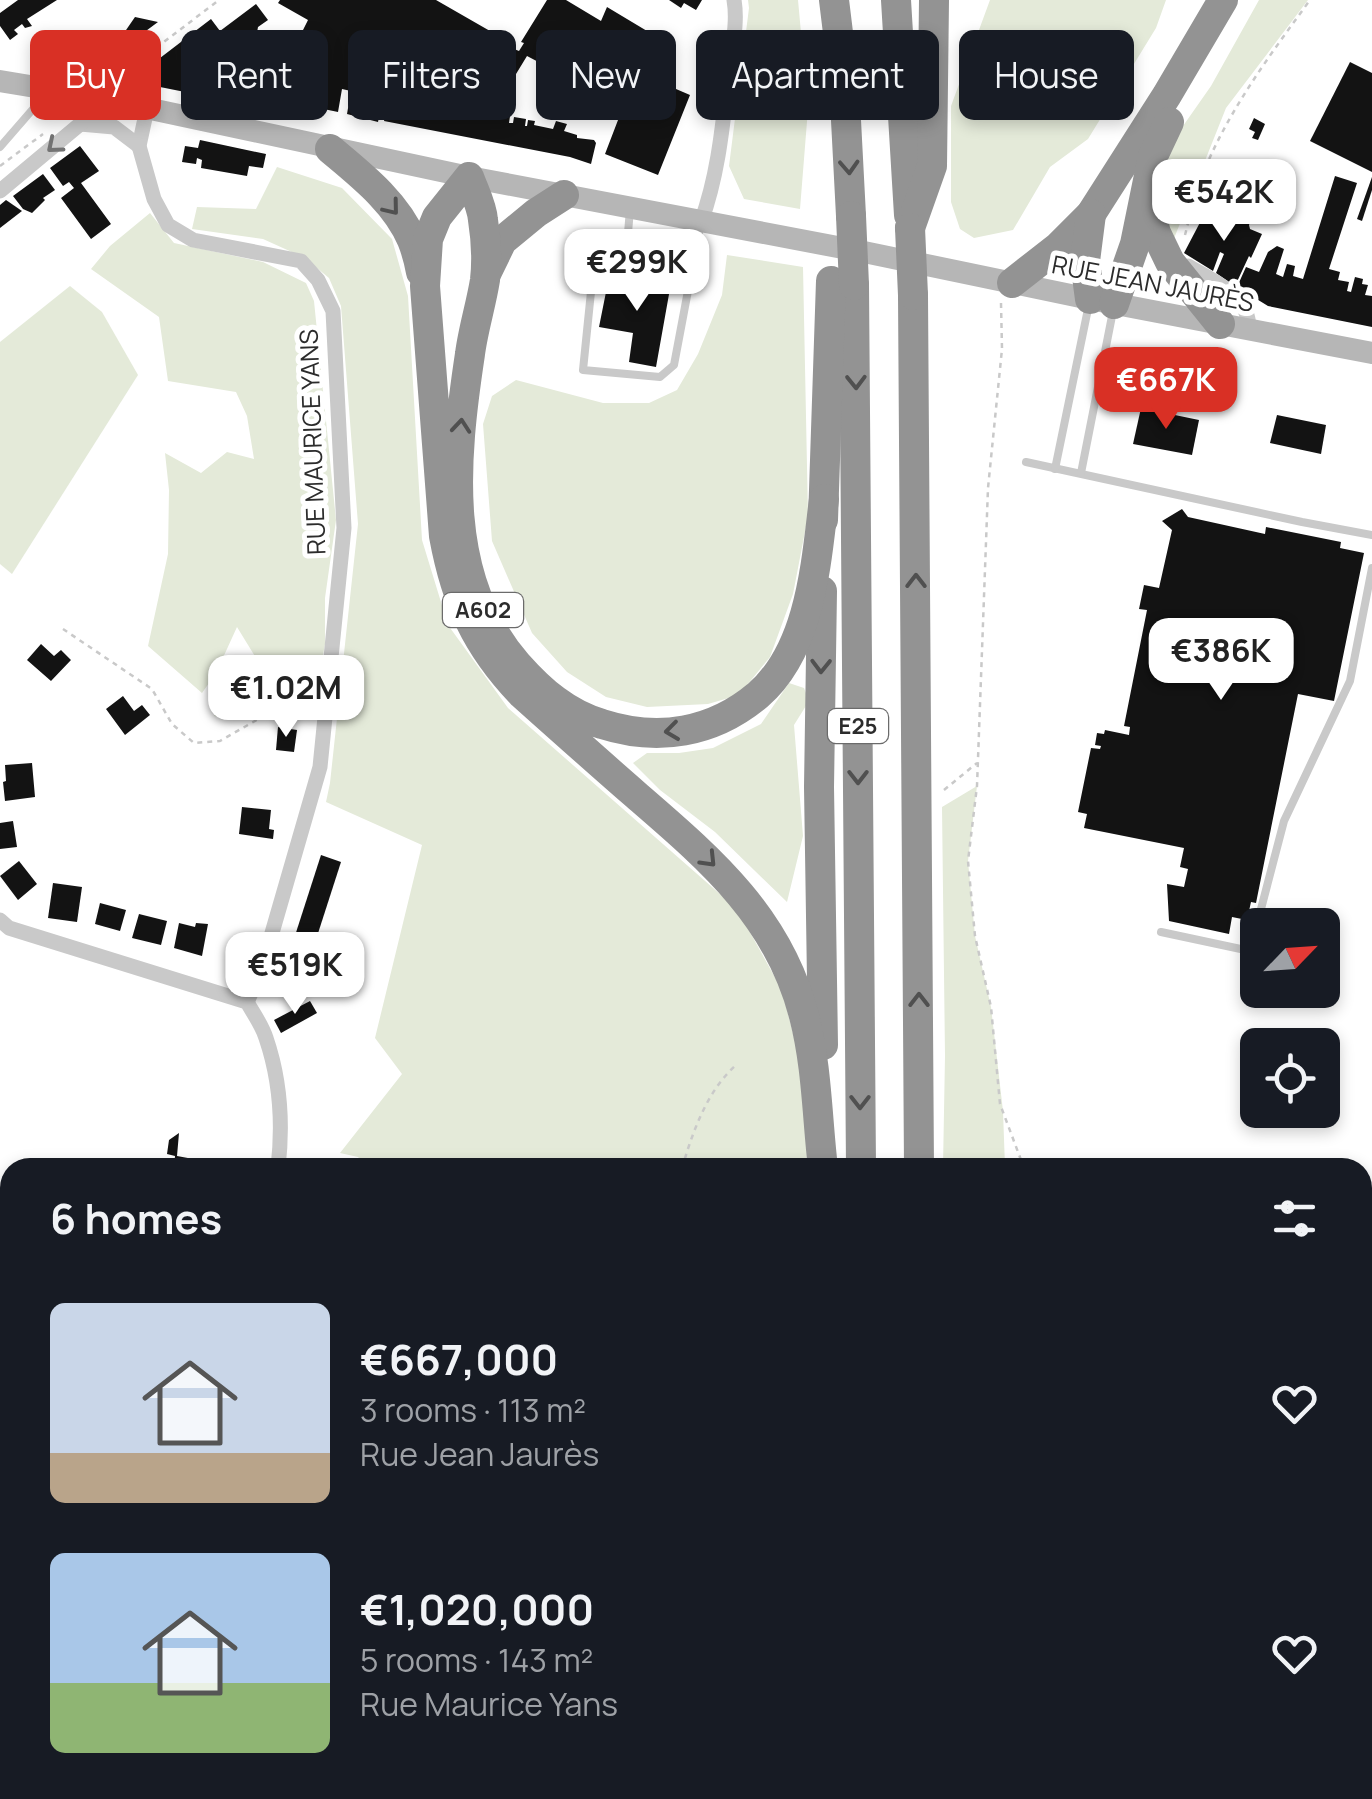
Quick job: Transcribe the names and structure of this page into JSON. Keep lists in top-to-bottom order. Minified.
{"streets":{"highway":["A602","E25"],"main road":["RUE JEAN JAURÈS"],"street":["RUE MAURICE YANS"]},"crossings":[["RUE JEAN JAURÈS","A602"],["A602","E25"]],"north":"top right","page":{"chip":["Buy","Rent","Filters","New","Apartment","House"],"price":["€542K","€299K","€667K","€386K","€1.02M","€519K"],"heading":"6 homes","list":[{"name":"€667,000","note":"3 rooms · 113 m² · Rue Jean Jaurès"},{"name":"€1,020,000","note":"5 rooms · 143 m² · Rue Maurice Yans"}]}}
